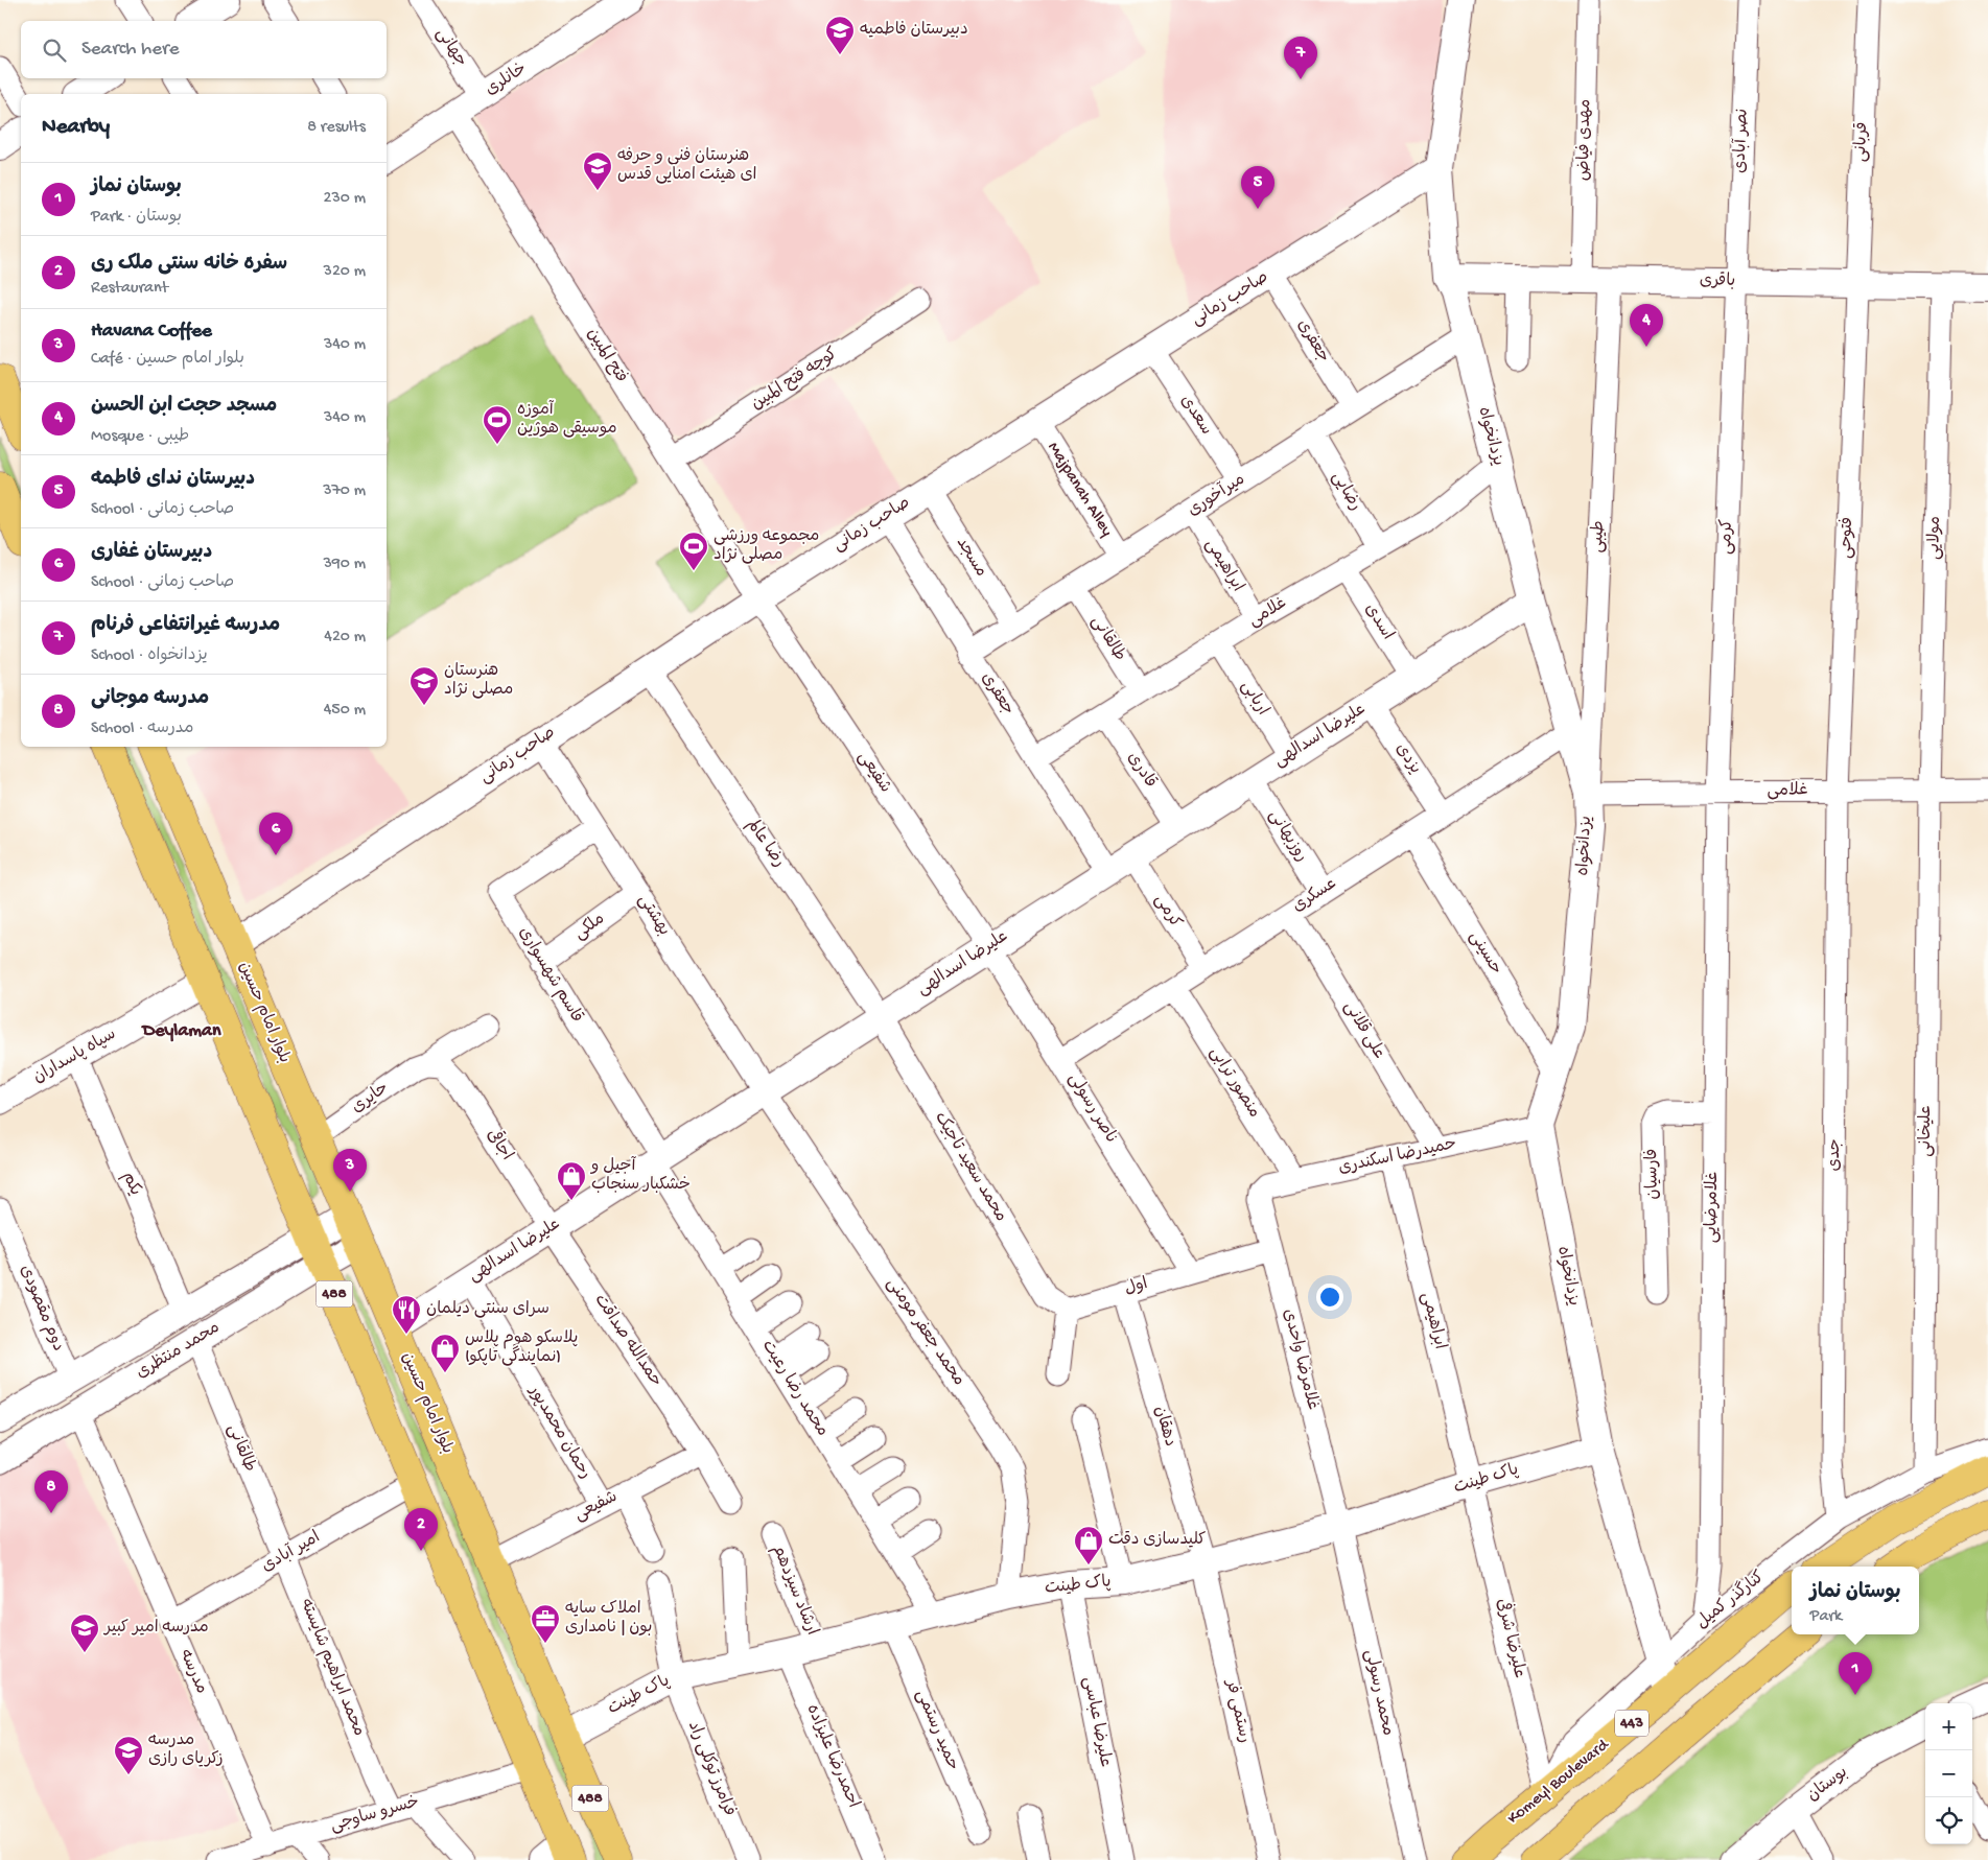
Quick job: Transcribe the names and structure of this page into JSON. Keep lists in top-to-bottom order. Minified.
{"streets":{"main road":["بلوار امام حسین","488","443","Komeyl Boulevard"],"street":["جهانی","خانلری","مهدی فیاض","نصر آبادی","قربانی","باقری","صاحب زمانی","جعفری","فتح المبین","کوچه فتح المبین","سعدی","یزدانخواه","Majpanah Alley","رضایی","میرآخوری","طیبی","کرمی","فتوحی","مولایی","مسجد","ابراهیمی","غلامی","اسدی","طالقانی","اربابی","علیرضا اسدالهی","یزدی","قادری","شفیعی","روزبهانی","رضا عالم","عسکری","بهشتی","ملکی","حسینی","قاسم شهسواری","علی قلانی","سپاه پاسداران","منصور ترابی","حایری","ناصر رسولی","علیخانی","اجاقی","جدی","حمیدرضا اسکندری","محمد سعید تاجیک","فارسیان","یکم","غلامرضایی","اول","دوم مقصودی","محمد جعفر مومنی","حمدالله صداقت","محمد منتظری","غلامرضا واحدی","محمد رضا رعیت","دهقان","رحمان محمدپور","پاک طینت","امیر آبادی","ارشاد سیزدهم","کنارگذر کمیل","علیرضا شرفی","محمد ابراهیم شایسته","مدرسه","محمد رسولی","رستمی فر","علیرضا عباسی","حمید رستمی","احمدرضا علیزاده","فرامرز توکلی راد","بوستان","خسرو ساوجی"]},"crossings":[["جهانی","خانلری"],["خانلری","فتح المبین"],["مهدی فیاض","باقری"],["نصر آبادی","باقری"],["نصر آبادی","کرمی"],["قربانی","باقری"],["قربانی","فتوحی"],["باقری","یزدانخواه"],["باقری","طیبی"],["باقری","کرمی"],["باقری","فتوحی"],["باقری","مولایی"],["صاحب زمانی","جعفری"],["صاحب زمانی","فتح المبین"],["صاحب زمانی","سعدی"],["صاحب زمانی","یزدانخواه"],["صاحب زمانی","Majpanah Alley"],["صاحب زمانی","مسجد"],["صاحب زمانی","شفیعی"],["صاحب زمانی","رضا عالم"],["صاحب زمانی","بهشتی"],["صاحب زمانی","بلوار امام حسین"],["جعفری","میرآخوری"],["جعفری","غلامی"],["جعفری","علیرضا اسدالهی"],["فتح المبین","کوچه فتح المبین"],["فتح المبین","شفیعی"],["سعدی","میرآخوری"],["یزدانخواه","میرآخوری"],["یزدانخواه","طیبی"],["یزدانخواه","غلامی"],["یزدانخواه","علیرضا اسدالهی"],["یزدانخواه","عسکری"],["یزدانخواه","حسینی"],["یزدانخواه","حمیدرضا اسکندری"],["یزدانخواه","پاک طینت"],["یزدانخواه","کنارگذر کمیل"],["یزدانخواه","Komeyl Boulevard"],["Majpanah Alley","میرآخوری"],["رضایی","میرآخوری"],["رضایی","غلامی"],["میرآخوری","مسجد"],["میرآخوری","ابراهیمی"],["میرآخوری","طالقانی"],["طیبی","غلامی"],["کرمی","غلامی"],["کرمی","علیرضا اسدالهی"],["کرمی","عسکری"],["کرمی","غلامرضایی"],["فتوحی","غلامی"],["فتوحی","جدی"],["مولایی","غلامی"],["مولایی","علیخانی"],["ابراهیمی","غلامی"],["ابراهیمی","حمیدرضا اسکندری"],["ابراهیمی","پاک طینت"],["ابراهیمی","علیرضا شرفی"],["غلامی","اسدی"],["غلامی","طالقانی"],["غلامی","اربابی"],["غلامی","قادری"],["غلامی","علیخانی"],["غلامی","جدی"],["غلامی","غلامرضایی"],["اسدی","علیرضا اسدالهی"],["طالقانی","محمد منتظری"],["طالقانی","امیر آبادی"],["طالقانی","محمد ابراهیم شایسته"],["اربابی","علیرضا اسدالهی"],["علیرضا اسدالهی","یزدی"],["علیرضا اسدالهی","قادری"],["علیرضا اسدالهی","شفیعی"],["علیرضا اسدالهی","روزبهانی"],["علیرضا اسدالهی","رضا عالم"],["علیرضا اسدالهی","بهشتی"],["علیرضا اسدالهی","قاسم شهسواری"],["علیرضا اسدالهی","بلوار امام حسین"],["علیرضا اسدالهی","ناصر رسولی"],["علیرضا اسدالهی","اجاقی"],["علیرضا اسدالهی","محمد سعید تاجیک"],["علیرضا اسدالهی","محمد جعفر مومنی"],["علیرضا اسدالهی","حمدالله صداقت"],["علیرضا اسدالهی","محمد رضا رعیت"],["علیرضا اسدالهی","رحمان محمدپور"],["یزدی","عسکری"],["شفیعی","بلوار امام حسین"],["شفیعی","ناصر رسولی"],["شفیعی","حمدالله صداقت"],["شفیعی","رحمان محمدپور"],["روزبهانی","عسکری"],["رضا عالم","محمد سعید تاجیک"],["عسکری","حسینی"],["عسکری","علی قلانی"],["عسکری","منصور ترابی"],["عسکری","ناصر رسولی"],["بهشتی","ملکی"],["بهشتی","قاسم شهسواری"],["بهشتی","محمد جعفر مومنی"],["ملکی","قاسم شهسواری"],["قاسم شهسواری","محمد رضا رعیت"],["بلوار امام حسین","حایری"],["بلوار امام حسین","محمد منتظری"],["بلوار امام حسین","پاک طینت"],["علی قلانی","حمیدرضا اسکندری"],["سپاه پاسداران","یکم"],["سپاه پاسداران","488"],["منصور ترابی","حمیدرضا اسکندری"],["حایری","اجاقی"],["ناصر رسولی","اول"],["علیخانی","کنارگذر کمیل"],["اجاقی","حمدالله صداقت"],["جدی","کنارگذر کمیل"],["حمیدرضا اسکندری","غلامرضا واحدی"],["محمد سعید تاجیک","اول"],["فارسیان","غلامرضایی"],["یکم","محمد منتظری"],["غلامرضایی","کنارگذر کمیل"],["اول","غلامرضا واحدی"],["اول","دهقان"],["488","محمد منتظری"],["488","امیر آبادی"],["488","خسرو ساوجی"],["دوم مقصودی","محمد منتظری"],["محمد جعفر مومنی","پاک طینت"],["محمد منتظری","مدرسه"],["غلامرضا واحدی","پاک طینت"],["غلامرضا واحدی","محمد رسولی"],["محمد رضا رعیت","پاک طینت"],["دهقان","پاک طینت"],["دهقان","رستمی فر"],["پاک طینت","ارشاد سیزدهم"],["پاک طینت","علیرضا شرفی"],["پاک طینت","محمد رسولی"],["پاک طینت","رستمی فر"],["پاک طینت","علیرضا عباسی"],["پاک طینت","حمید رستمی"],["پاک طینت","احمدرضا علیزاده"],["پاک طینت","فرامرز توکلی راد"],["امیر آبادی","محمد ابراهیم شایسته"],["امیر آبادی","مدرسه"],["کنارگذر کمیل","علیرضا شرفی"],["کنارگذر کمیل","Komeyl Boulevard"],["علیرضا شرفی","Komeyl Boulevard"],["محمد ابراهیم شایسته","خسرو ساوجی"],["مدرسه","خسرو ساوجی"]],"districts":["Deylaman"],"places":{"school or university":["دبیرستان فاطمیه","هنرستان فنی و حرفه ای هیئت امنایی قدس","هنرستان مصلی نژاد","مدرسه امیر کبیر","مدرسه زکریای رازی"],"sports":["آموزه موسیقی هوژین","مجموعه ورزشی مصلی نژاد"],"shop":["آجیل و خشکبار سنجاب","پلاسکو هوم پلاس (نمایندگی تاپکو)","کلیدسازی دقت"],"restaurant":["سرای سنتی دیلمان"],"office":["املاک سایه بون | نامداری"]},"page":{"search":"Search here","pins":["7","5","4","6","3","8","2","1"],"heading":["Nearby","8 results"],"list":[{"mark":"1","name":"بوستان نماز","note":"Park · بوستان","value":"230 m"},{"mark":"2","name":"سفره خانه سنتی ملک ری","note":"Restaurant","value":"320 m"},{"mark":"3","name":"Havana Coffee","note":"Café · بلوار امام حسین","value":"340 m"},{"mark":"4","name":"مسجد حجت ابن الحسن","note":"Mosque · طیبی","value":"340 m"},{"mark":"5","name":"دبیرستان ندای فاطمه","note":"School · صاحب زمانی","value":"370 m"},{"mark":"6","name":"دبیرستان غفاری","note":"School · صاحب زمانی","value":"390 m"},{"mark":"7","name":"مدرسه غیرانتفاعی فرنام","note":"School · یزدانخواه","value":"420 m"},{"mark":"8","name":"مدرسه موجانی","note":"School · مدرسه","value":"450 m"}],"popup":["بوستان نماز","Park"],"map_buttons":["+","−"]}}
